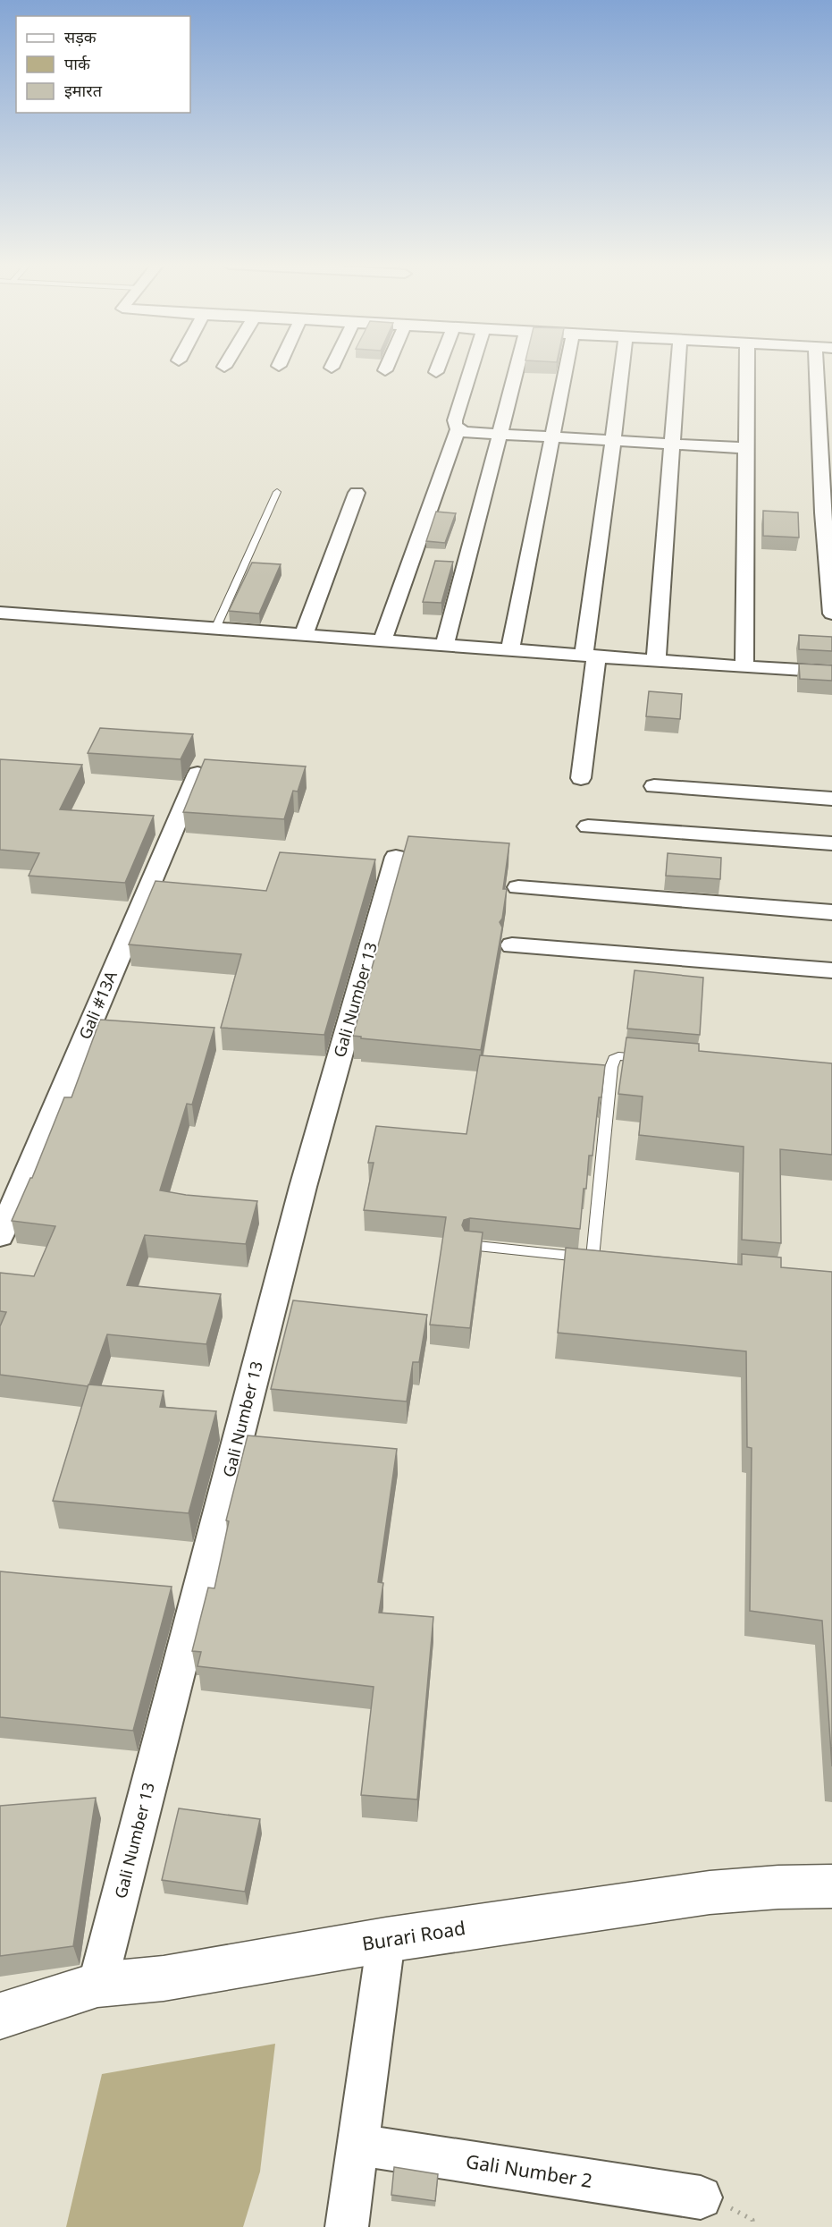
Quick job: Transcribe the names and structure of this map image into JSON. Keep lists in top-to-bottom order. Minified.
{"streets":{"main road":["Burari Road"],"street":["Gali Number 13","Gali #13A","Gali Number 2"]},"crossings":[["Gali Number 13","Burari Road"]],"legend":["सड़क","पार्क","इमारत"]}
